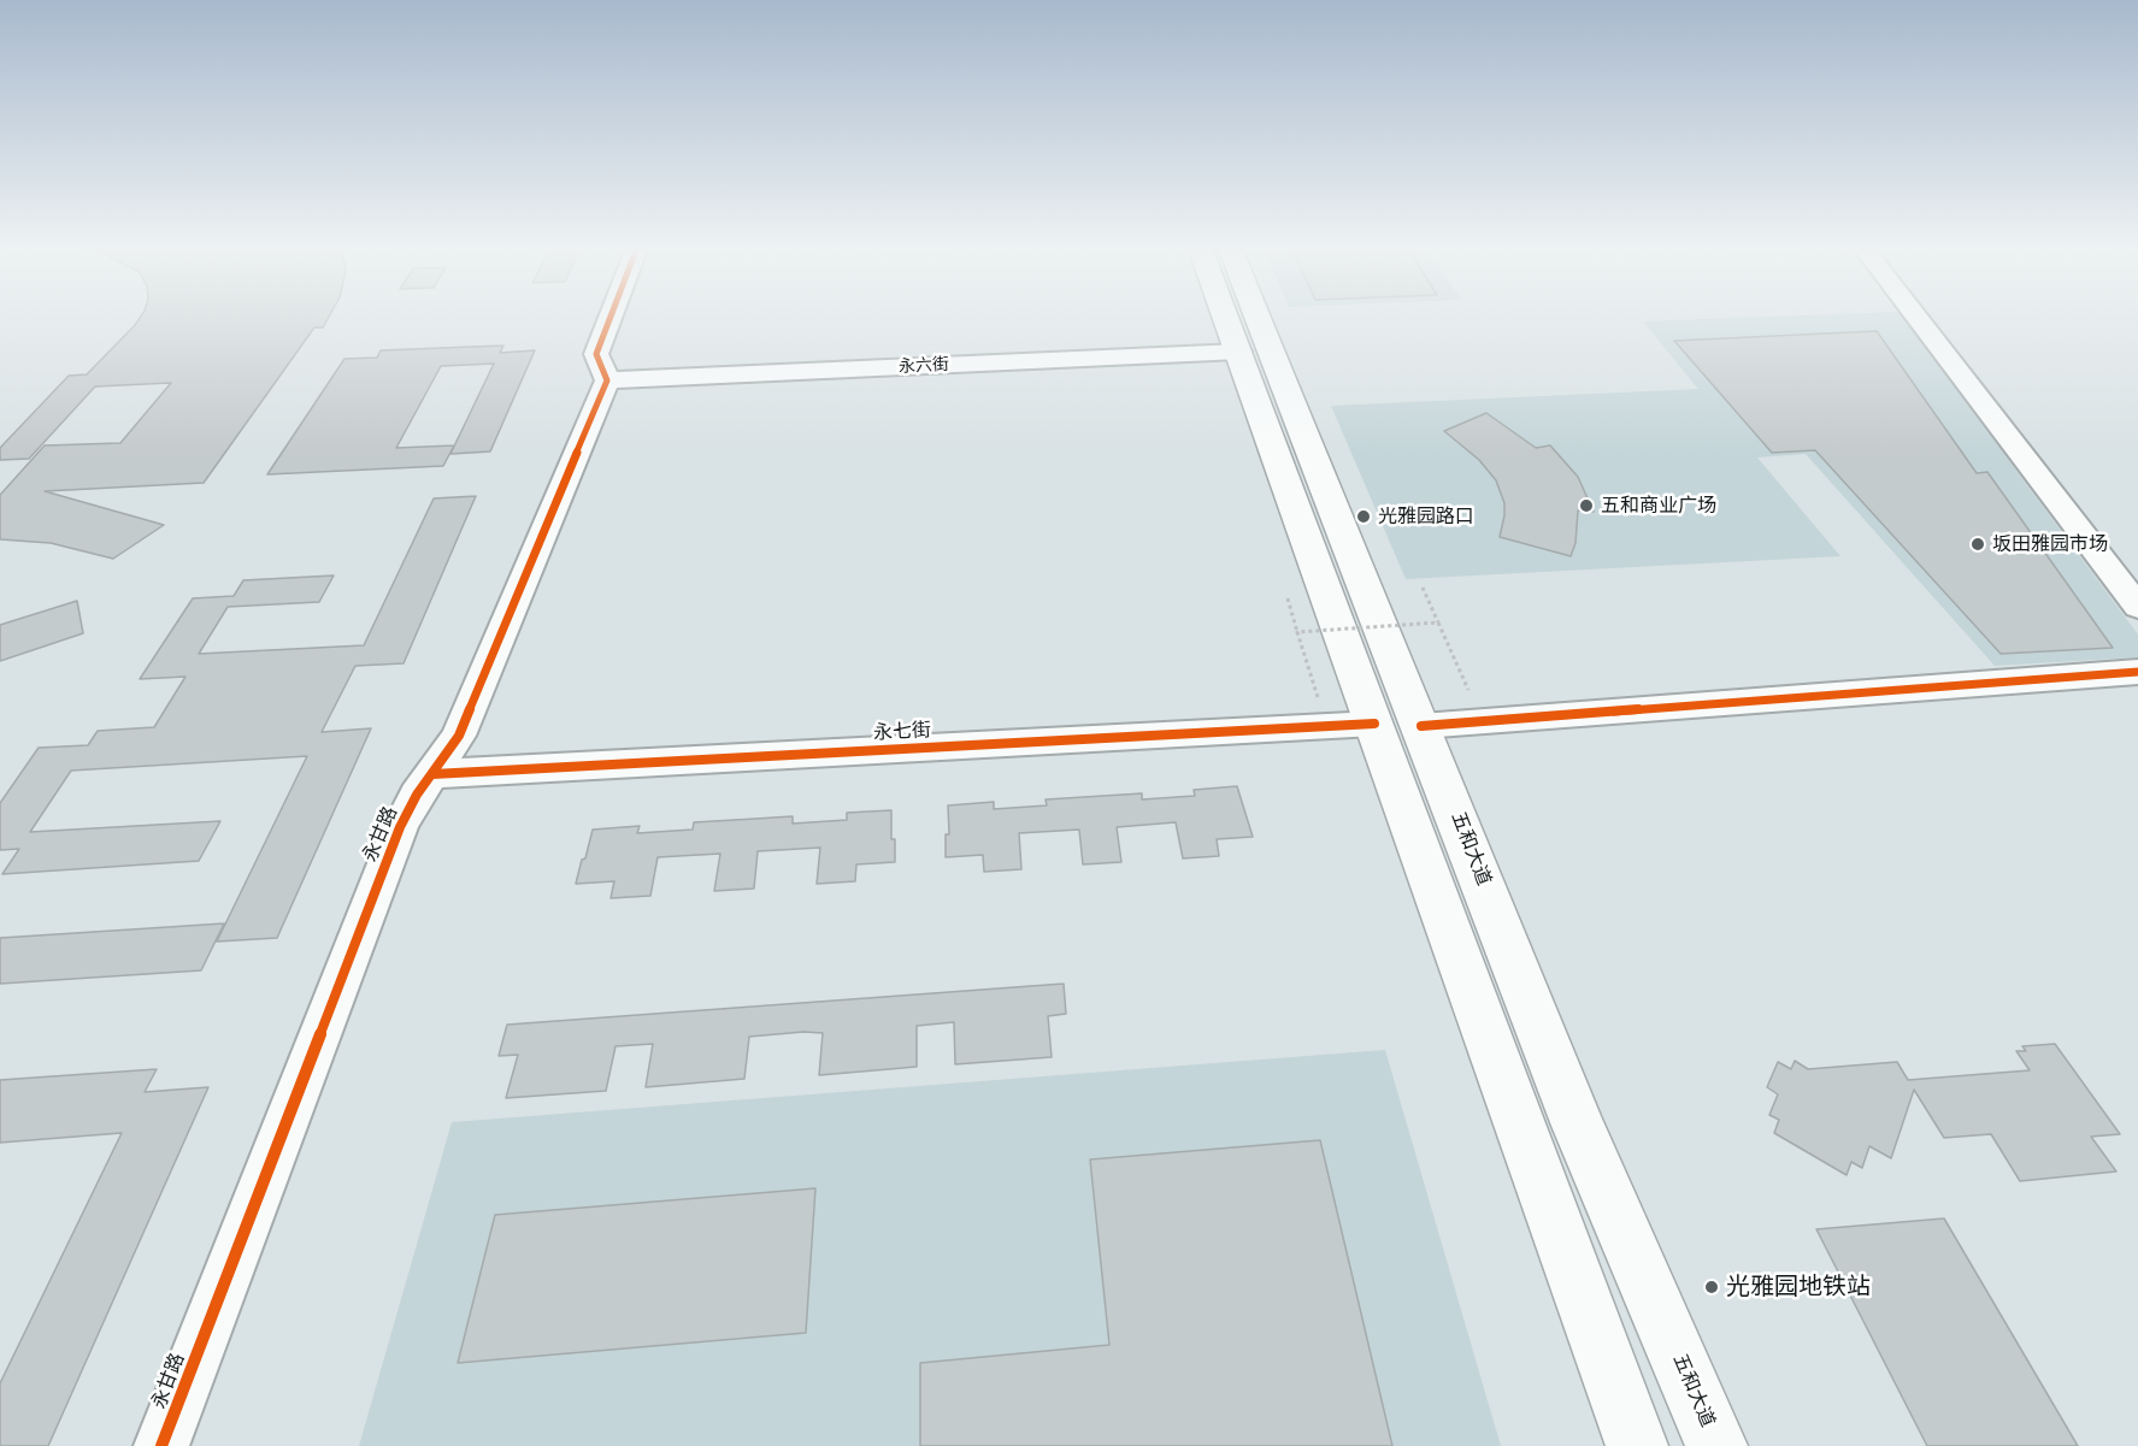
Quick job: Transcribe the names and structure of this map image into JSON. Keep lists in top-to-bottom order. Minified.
{"streets":{"main road":["五和大道"],"street":["永六街","永七街","永甘路"]},"crossings":[["永六街","永甘路"],["永七街","永甘路"]],"places":["五和商业广场","光雅园路口","坂田雅园市场","光雅园地铁站"]}
